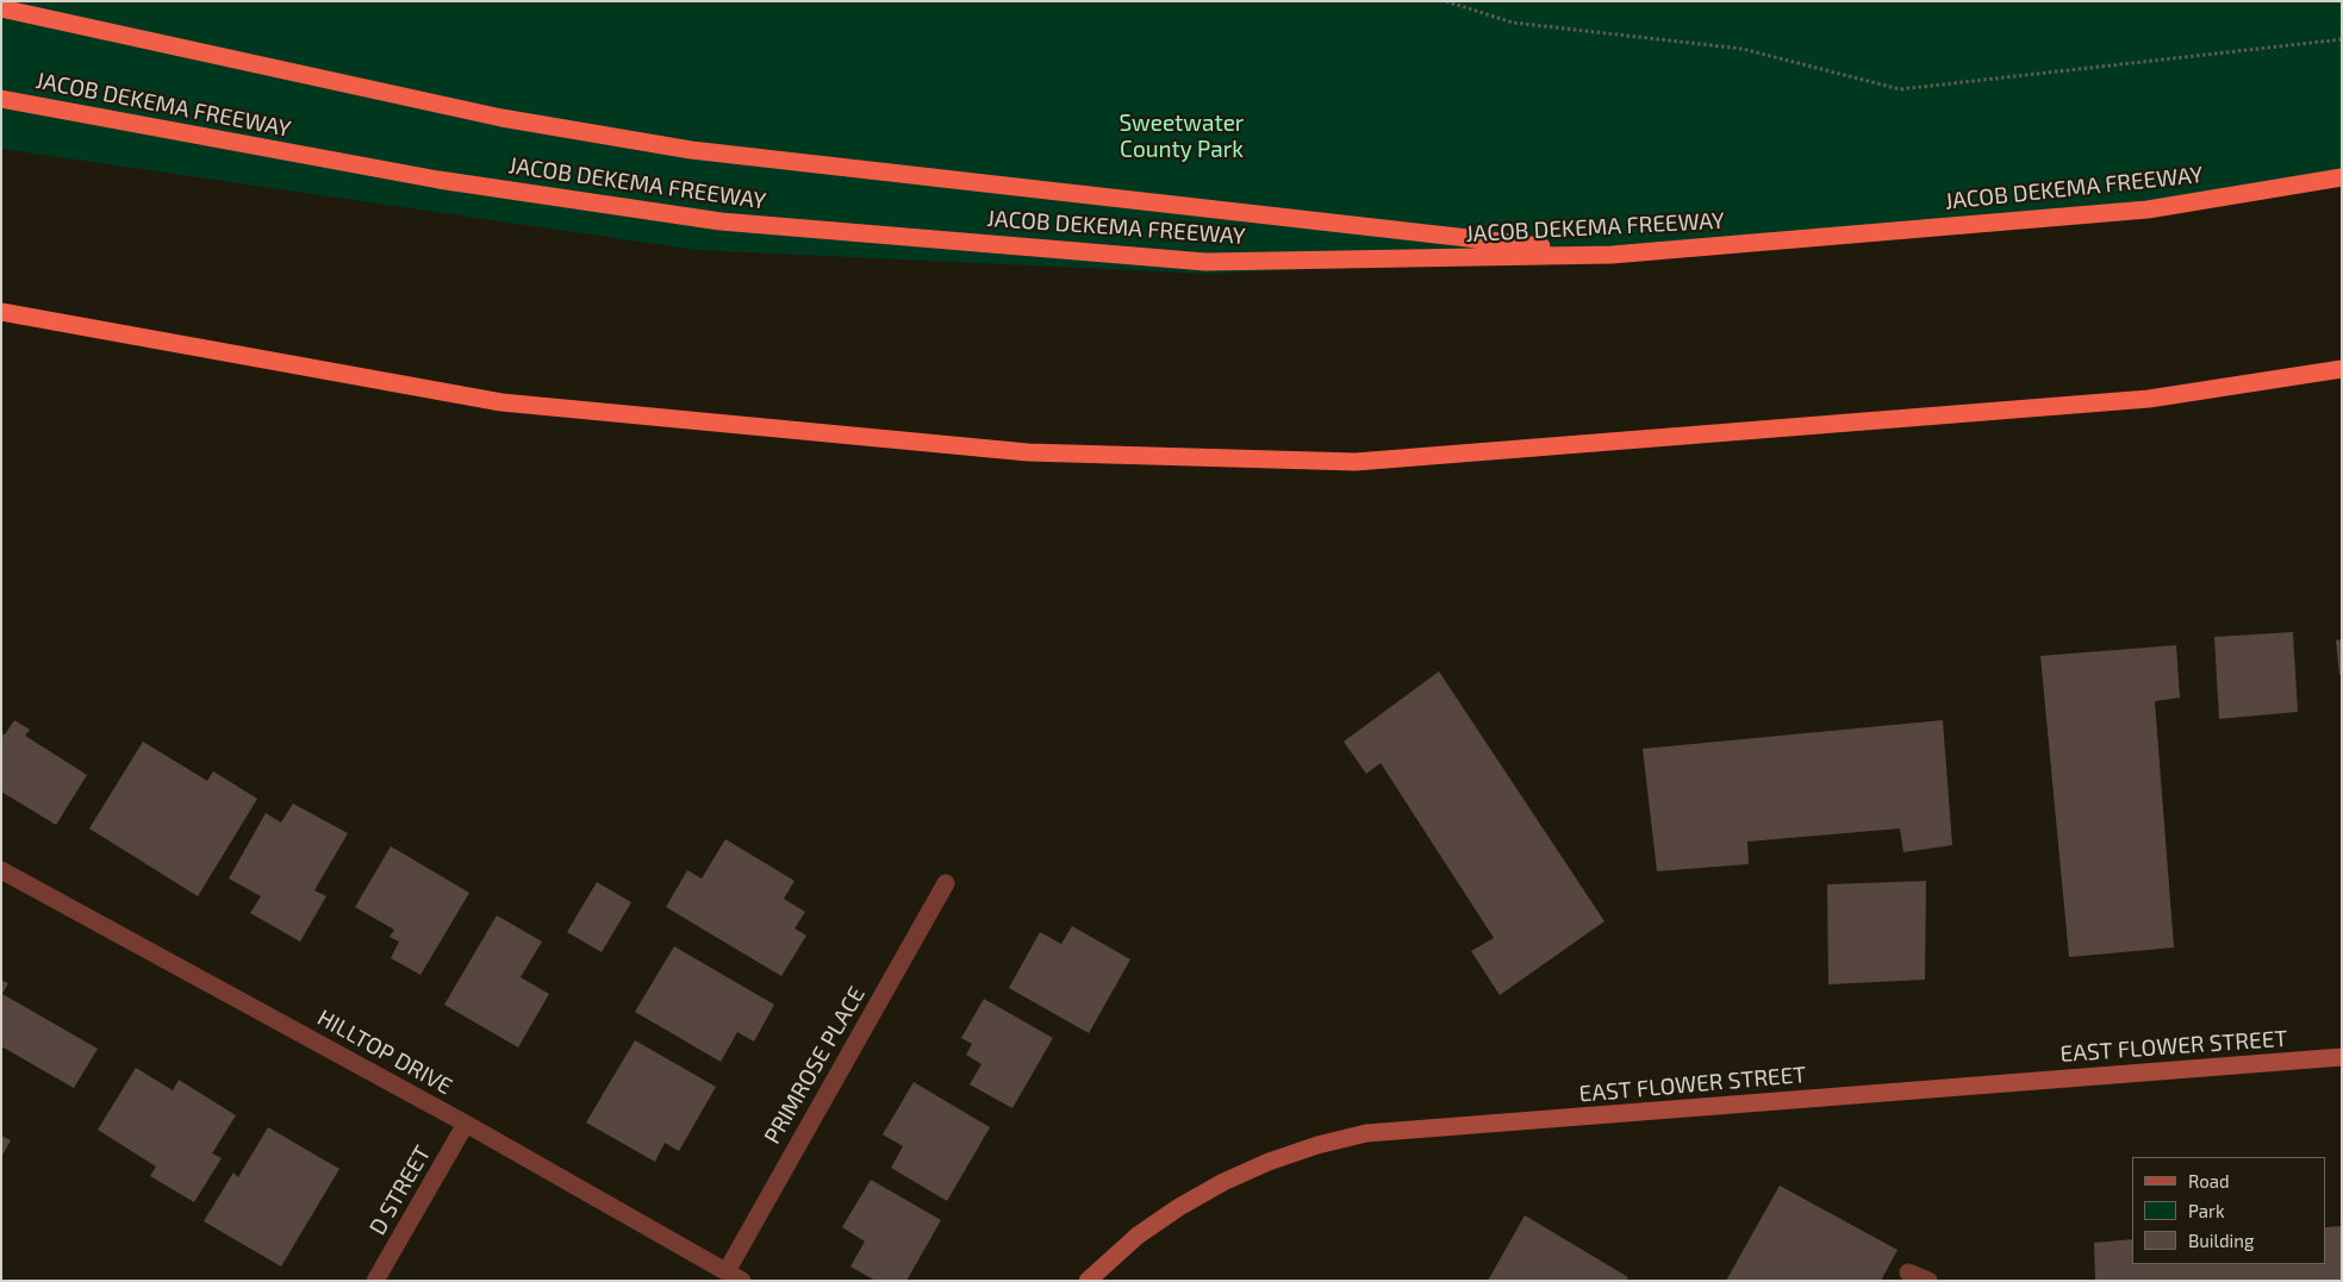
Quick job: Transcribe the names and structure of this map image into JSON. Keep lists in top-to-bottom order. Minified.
{"streets":{"highway":["JACOB DEKEMA FREEWAY"],"street":["EAST FLOWER STREET","HILLTOP DRIVE","PRIMROSE PLACE","D STREET"]},"crossings":[["HILLTOP DRIVE","PRIMROSE PLACE"],["HILLTOP DRIVE","D STREET"]],"parks":["Sweetwater County Park"],"legend":["Road","Park","Building"]}
